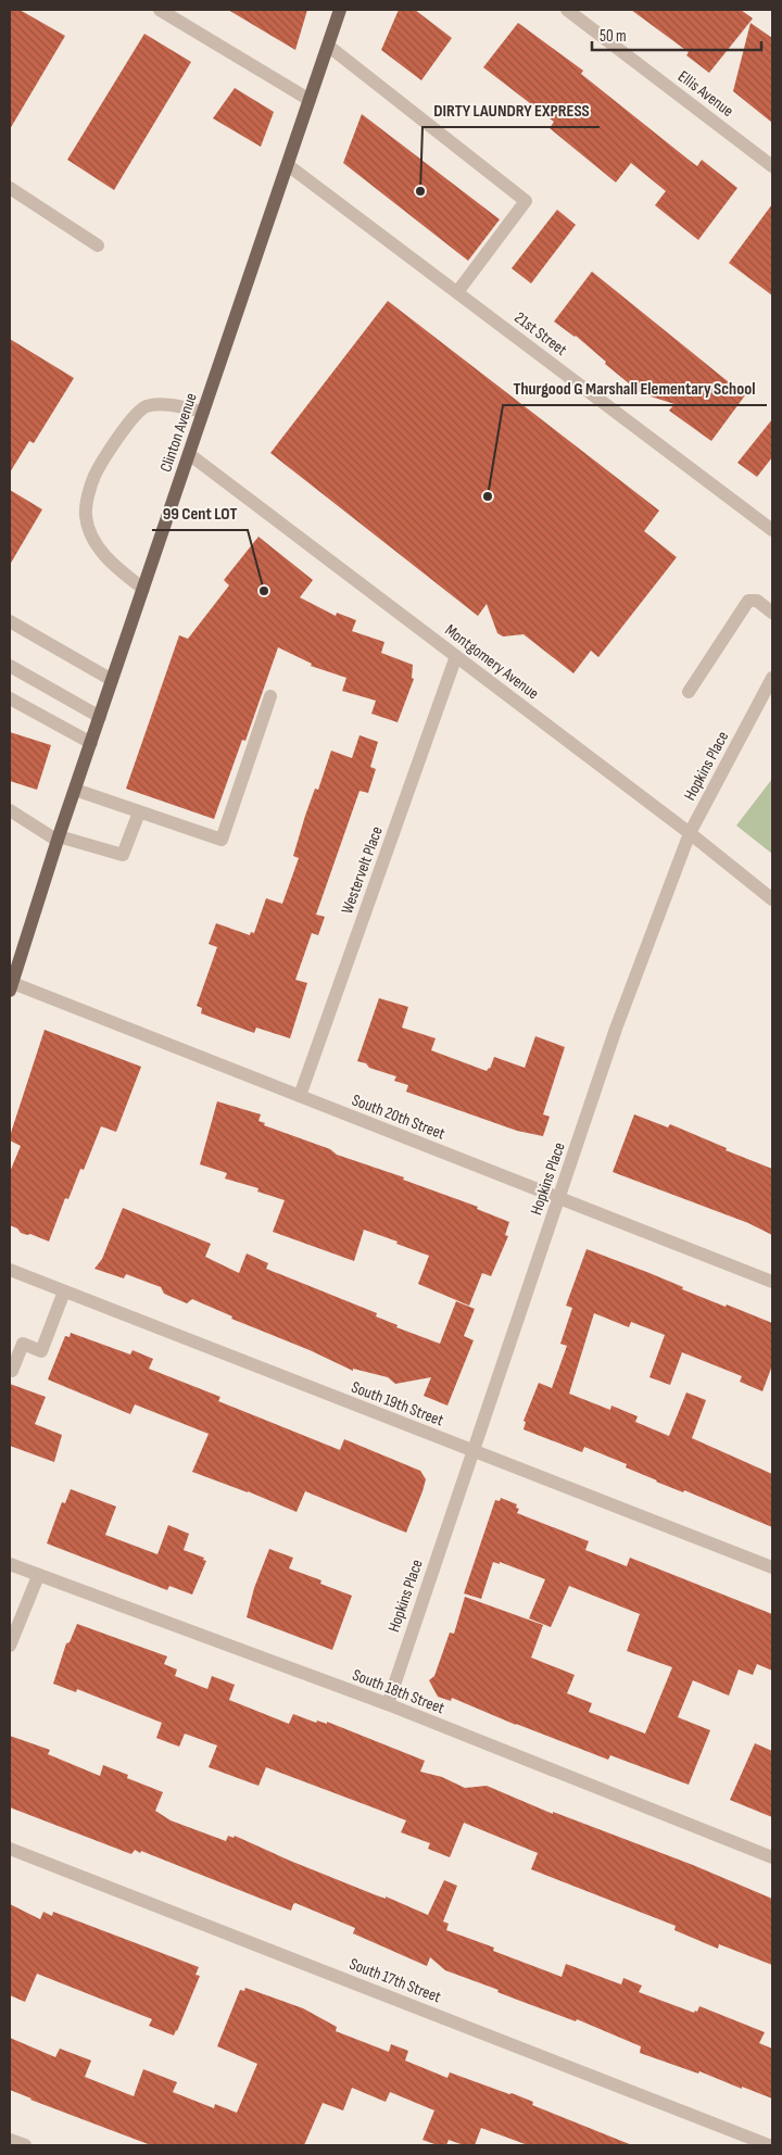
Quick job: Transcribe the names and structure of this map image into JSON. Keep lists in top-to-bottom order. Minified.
{"streets":{"main road":["Clinton Avenue"],"street":["Ellis Avenue","21st Street","Montgomery Avenue","Hopkins Place","Westervelt Place","South 20th Street","South 19th Street","South 18th Street","South 17th Street"]},"crossings":[["21st Street","Clinton Avenue"],["Clinton Avenue","Montgomery Avenue"],["Clinton Avenue","South 20th Street"],["Montgomery Avenue","Hopkins Place"],["Montgomery Avenue","Westervelt Place"],["Hopkins Place","South 20th Street"],["Hopkins Place","South 19th Street"],["Hopkins Place","South 18th Street"],["Westervelt Place","South 20th Street"]],"places":["DIRTY LAUNDRY EXPRESS","Thurgood G Marshall Elementary School","99 Cent LOT"],"scale_bar":"50 m"}
